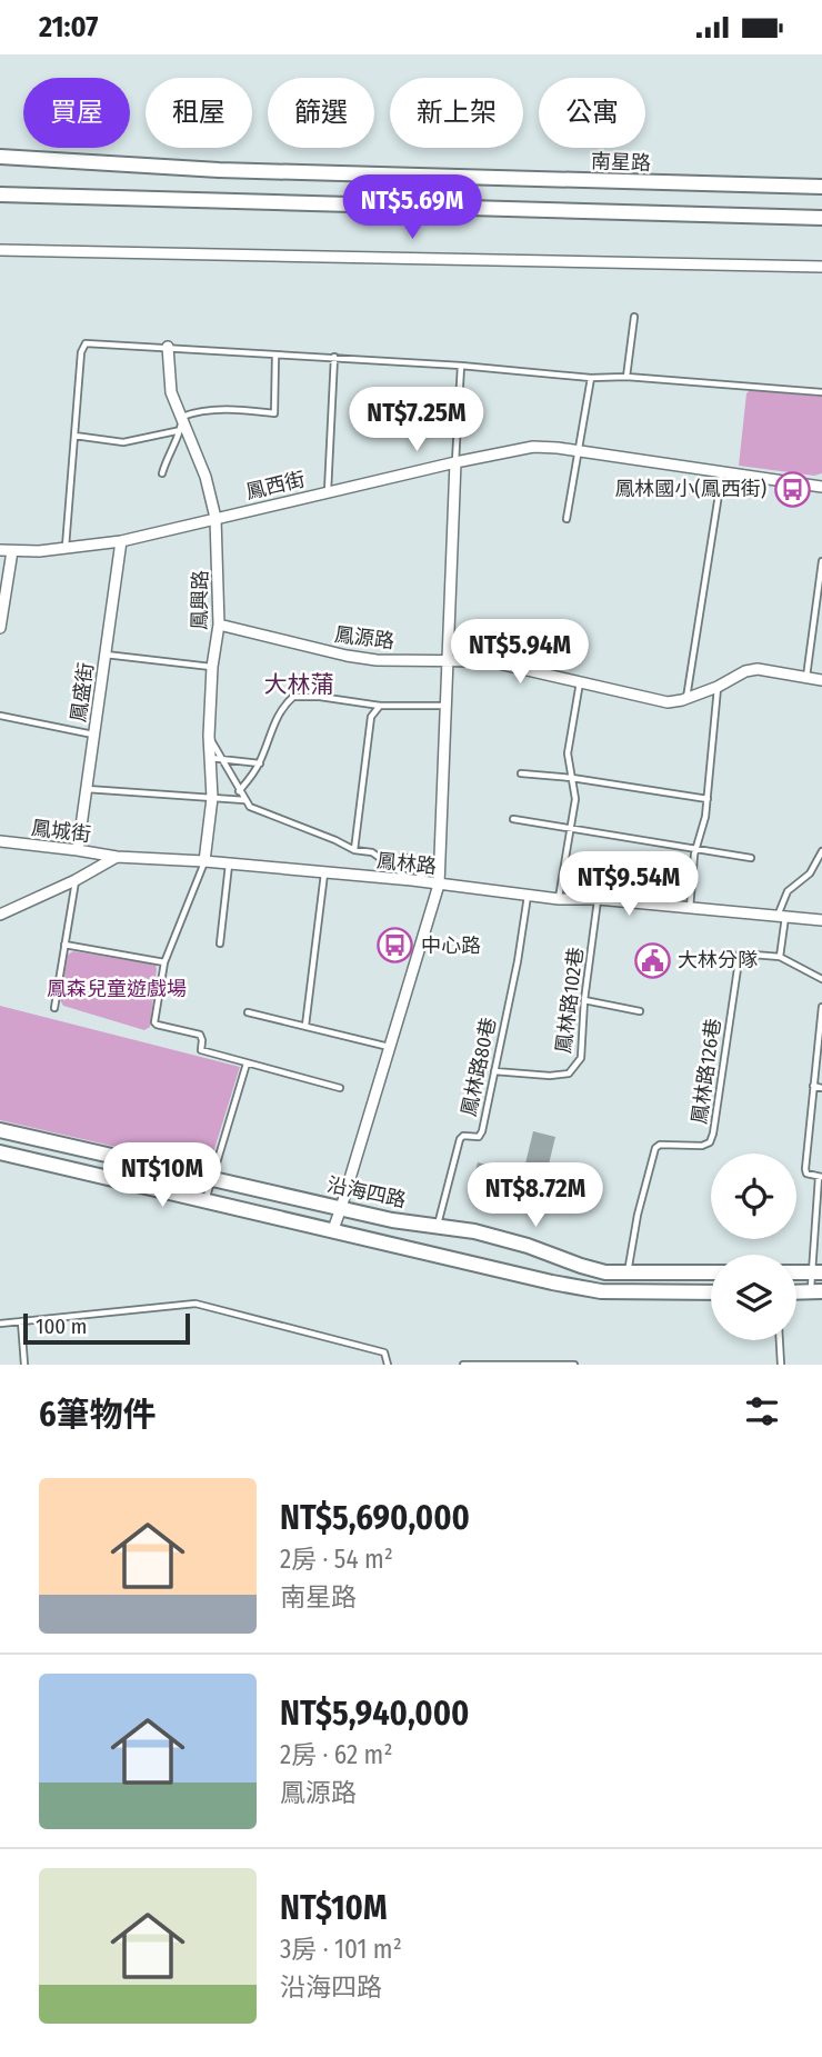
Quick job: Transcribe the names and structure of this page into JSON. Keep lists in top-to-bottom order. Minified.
{"streets":{"street":["南星路","鳳西街","鳳興路","鳳源路","鳳盛街","鳳城街","鳳林路","沿海四路"],"lane":["鳳林路102巷","鳳林路80巷","鳳林路126巷"]},"crossings":[["鳳西街","鳳興路"],["鳳西街","鳳盛街"],["鳳興路","鳳源路"],["鳳興路","鳳林路"],["鳳盛街","鳳城街"],["鳳城街","鳳林路"],["鳳林路","鳳林路102巷"],["鳳林路","鳳林路80巷"],["鳳林路102巷","鳳林路80巷"],["鳳林路80巷","沿海四路"],["鳳林路126巷","沿海四路"]],"districts":["大林蒲"],"parks":["鳳森兒童遊戲場"],"places":{"bus stop":["鳳林國小(鳳西街)","中心路"],"public building":["大林分隊"]},"scale_bar":"100 m","page":{"status":"21:07","chip":["買屋","租屋","篩選","新上架","公寓"],"price":["NT$5.69M","NT$7.25M","NT$5.94M","NT$9.54M","NT$10M","NT$8.72M"],"scale":"100 m","heading":"6筆物件","list":[{"name":"NT$5,690,000","note":"2房 · 54 m² · 南星路"},{"name":"NT$5,940,000","note":"2房 · 62 m² · 鳳源路"},{"name":"NT$10M","note":"3房 · 101 m² · 沿海四路"}]}}
